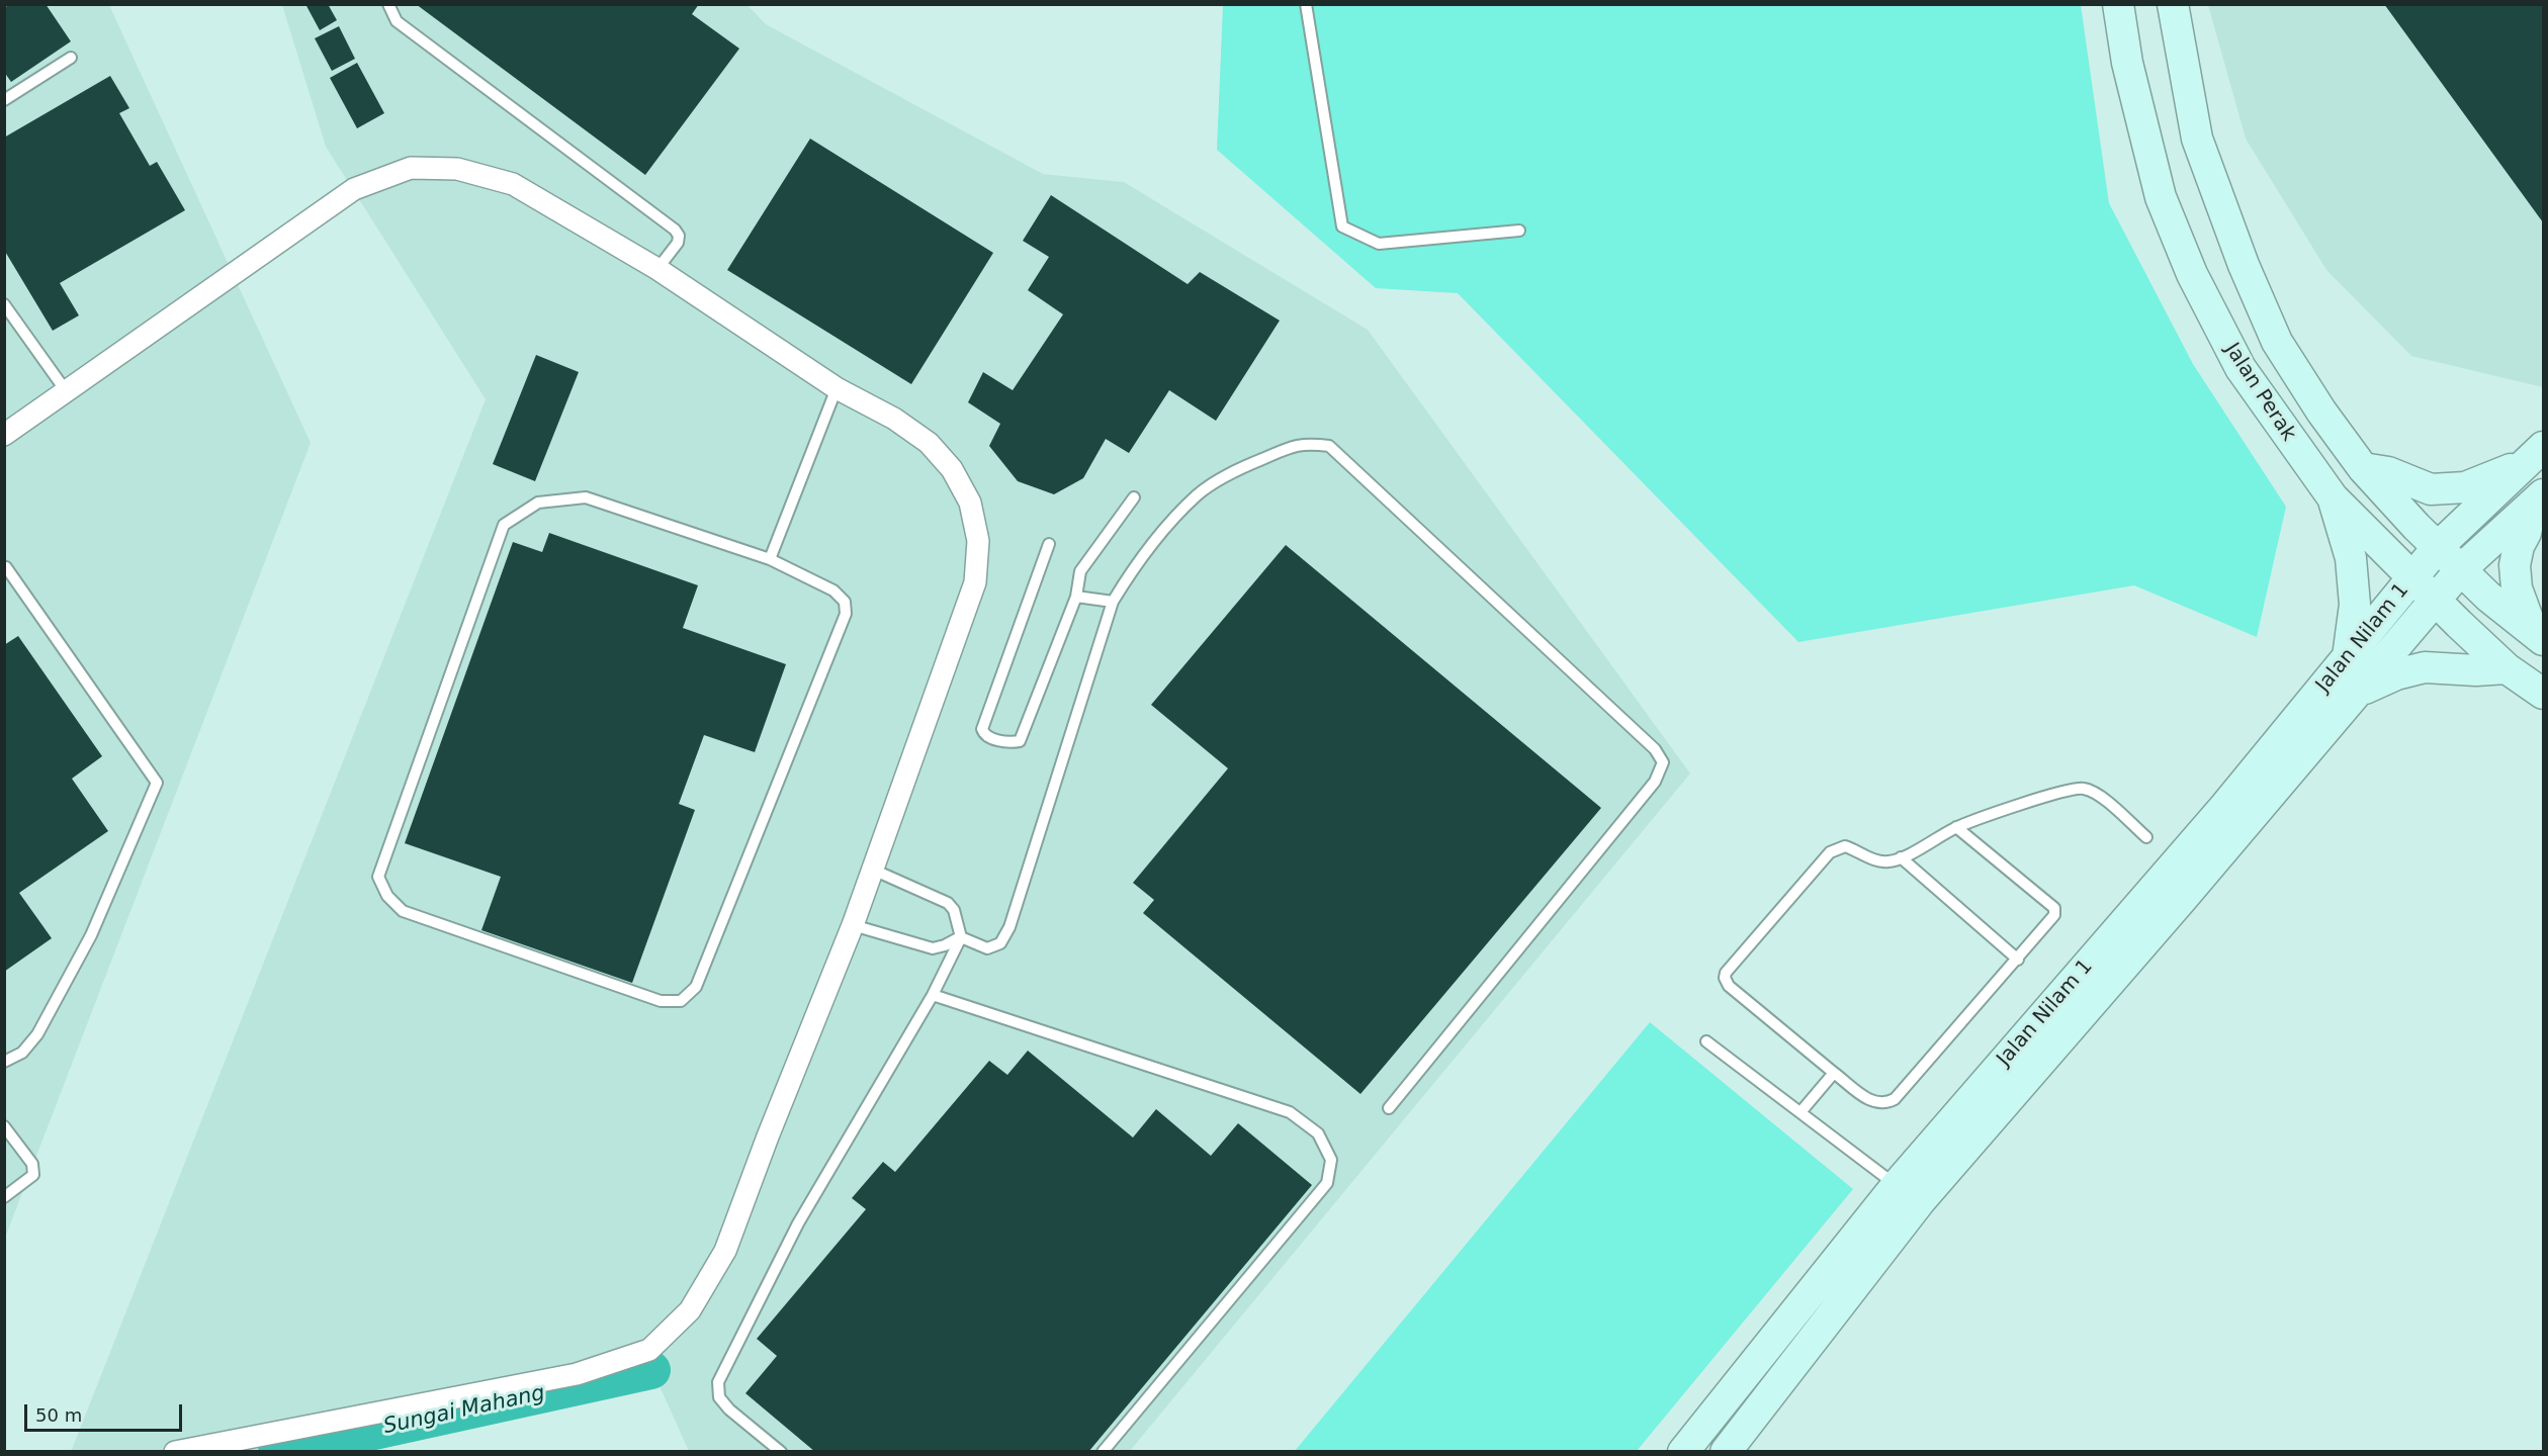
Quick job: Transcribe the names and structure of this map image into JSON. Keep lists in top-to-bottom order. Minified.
{"streets":{"main road":["Jalan Perak","Jalan Nilam 1"]},"crossings":[["Jalan Perak","Jalan Nilam 1"]],"water":["Sungai Mahang"],"scale_bar":"50 m"}
